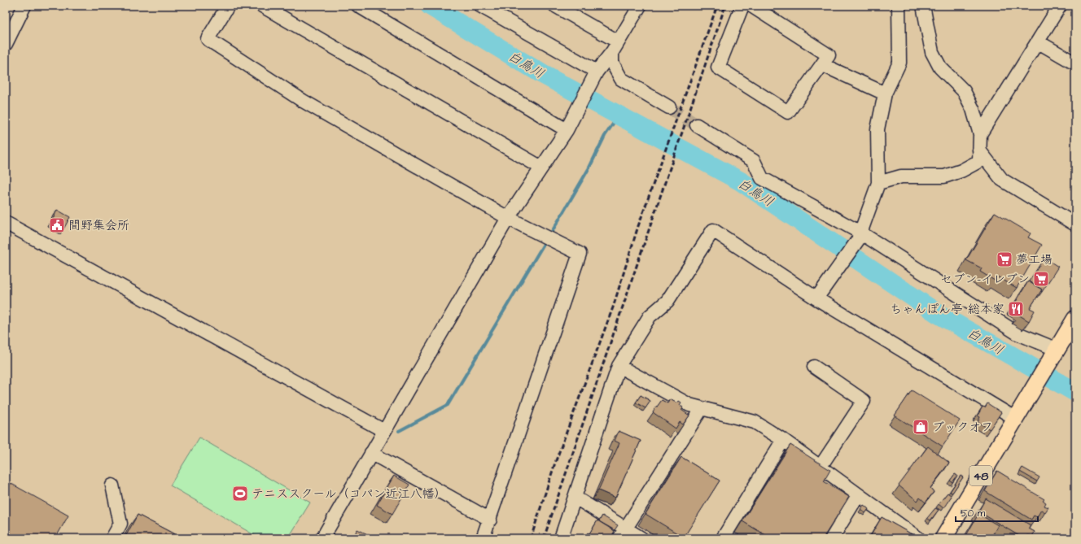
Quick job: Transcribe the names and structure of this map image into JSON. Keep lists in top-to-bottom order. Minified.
{"streets":{"main road":["48"]},"water":["白鳥川"],"places":{"public building":["間野集会所"],"supermarket":["夢工場","セブン-イレブン"],"restaurant":["ちゃんぽん亭 総本家"],"shop":["ブックオフ"],"sports":["テニススクール（コパン近江八幡）"]},"scale_bar":"50 m"}
